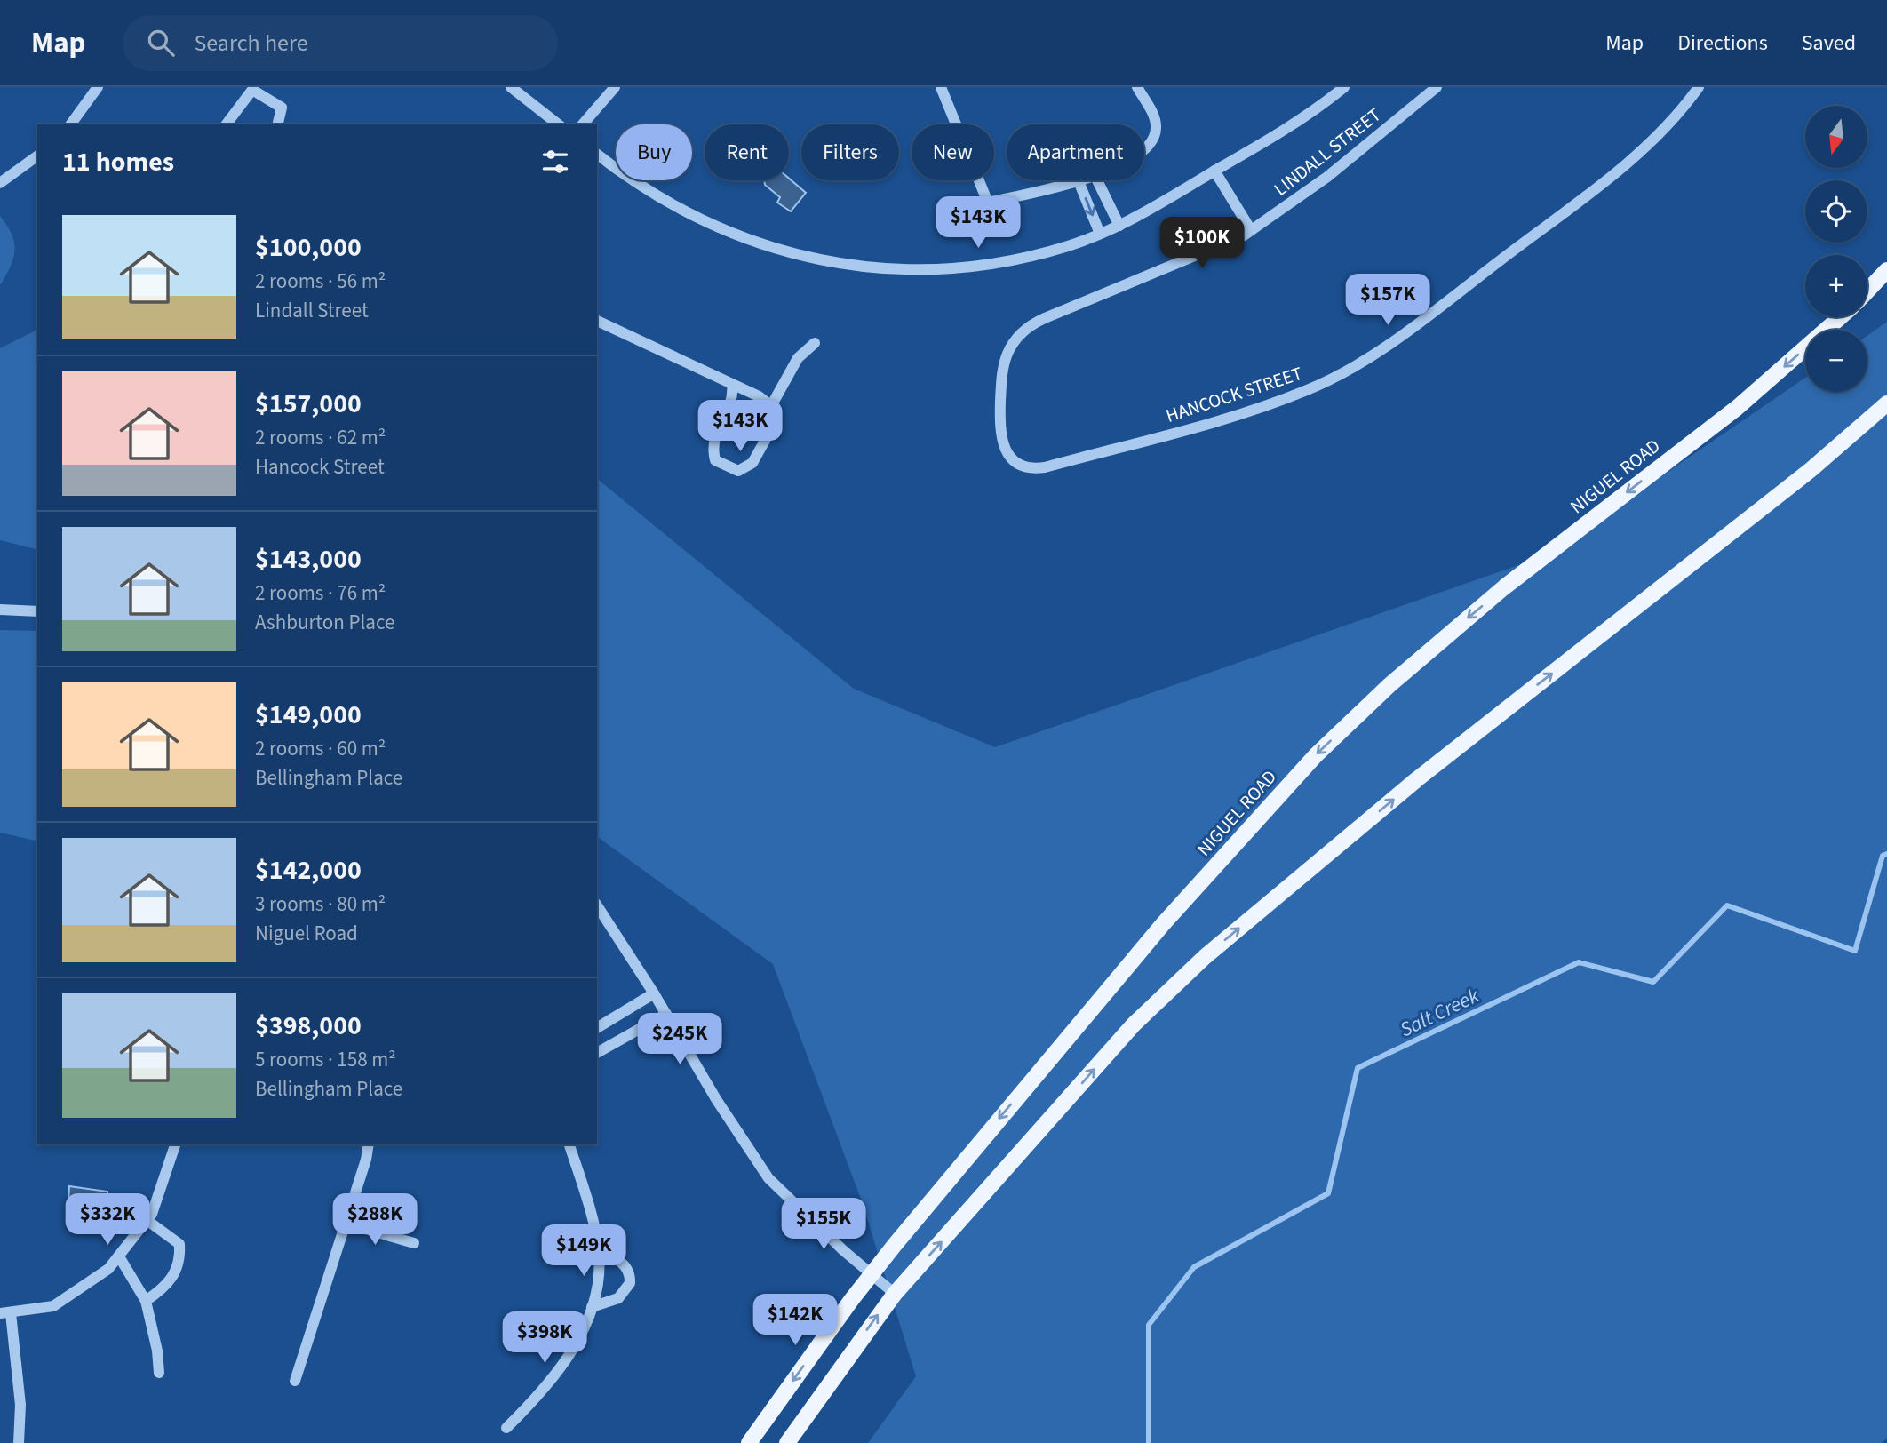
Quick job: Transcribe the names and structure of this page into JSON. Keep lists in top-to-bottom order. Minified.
{"streets":{"main road":["NIGUEL ROAD"],"street":["LINDALL STREET","HANCOCK STREET"]},"crossings":[["LINDALL STREET","HANCOCK STREET"]],"water":["Salt Creek"],"north":"bottom","page":{"header":"Map","search":"Search here","nav":["Map","Directions","Saved"],"map_buttons":["+","−"],"chip":["Buy","Rent","Filters","New","Apartment"],"heading":"11 homes","price":["$143K","$100K","$157K","$143K","$245K","$332K","$288K","$155K","$149K","$142K","$398K"],"list":[{"name":"$100,000","note":"2 rooms · 56 m² · Lindall Street"},{"name":"$157,000","note":"2 rooms · 62 m² · Hancock Street"},{"name":"$143,000","note":"2 rooms · 76 m² · Ashburton Place"},{"name":"$149,000","note":"2 rooms · 60 m² · Bellingham Place"},{"name":"$142,000","note":"3 rooms · 80 m² · Niguel Road"},{"name":"$398,000","note":"5 rooms · 158 m² · Bellingham Place"}]}}
